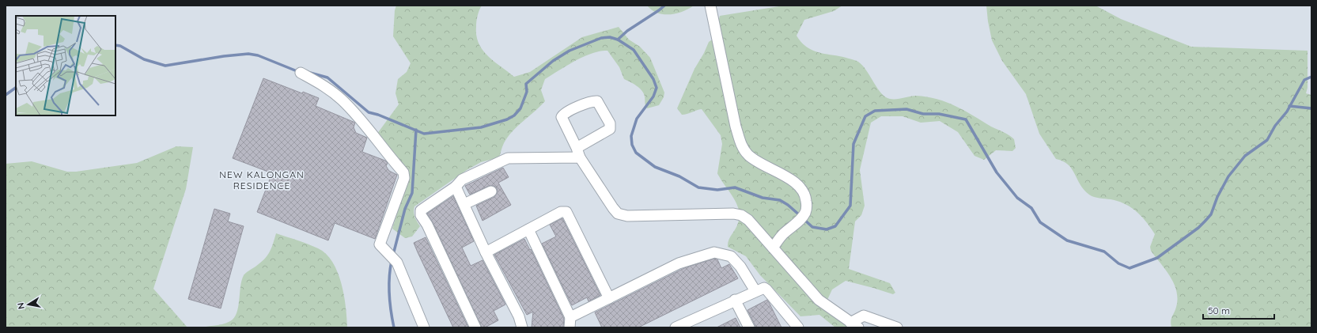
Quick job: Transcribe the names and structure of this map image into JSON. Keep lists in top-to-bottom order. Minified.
{"districts":["NEW KALONGAN RESIDENCE"],"scale_bar":"50 m","north":"left"}
